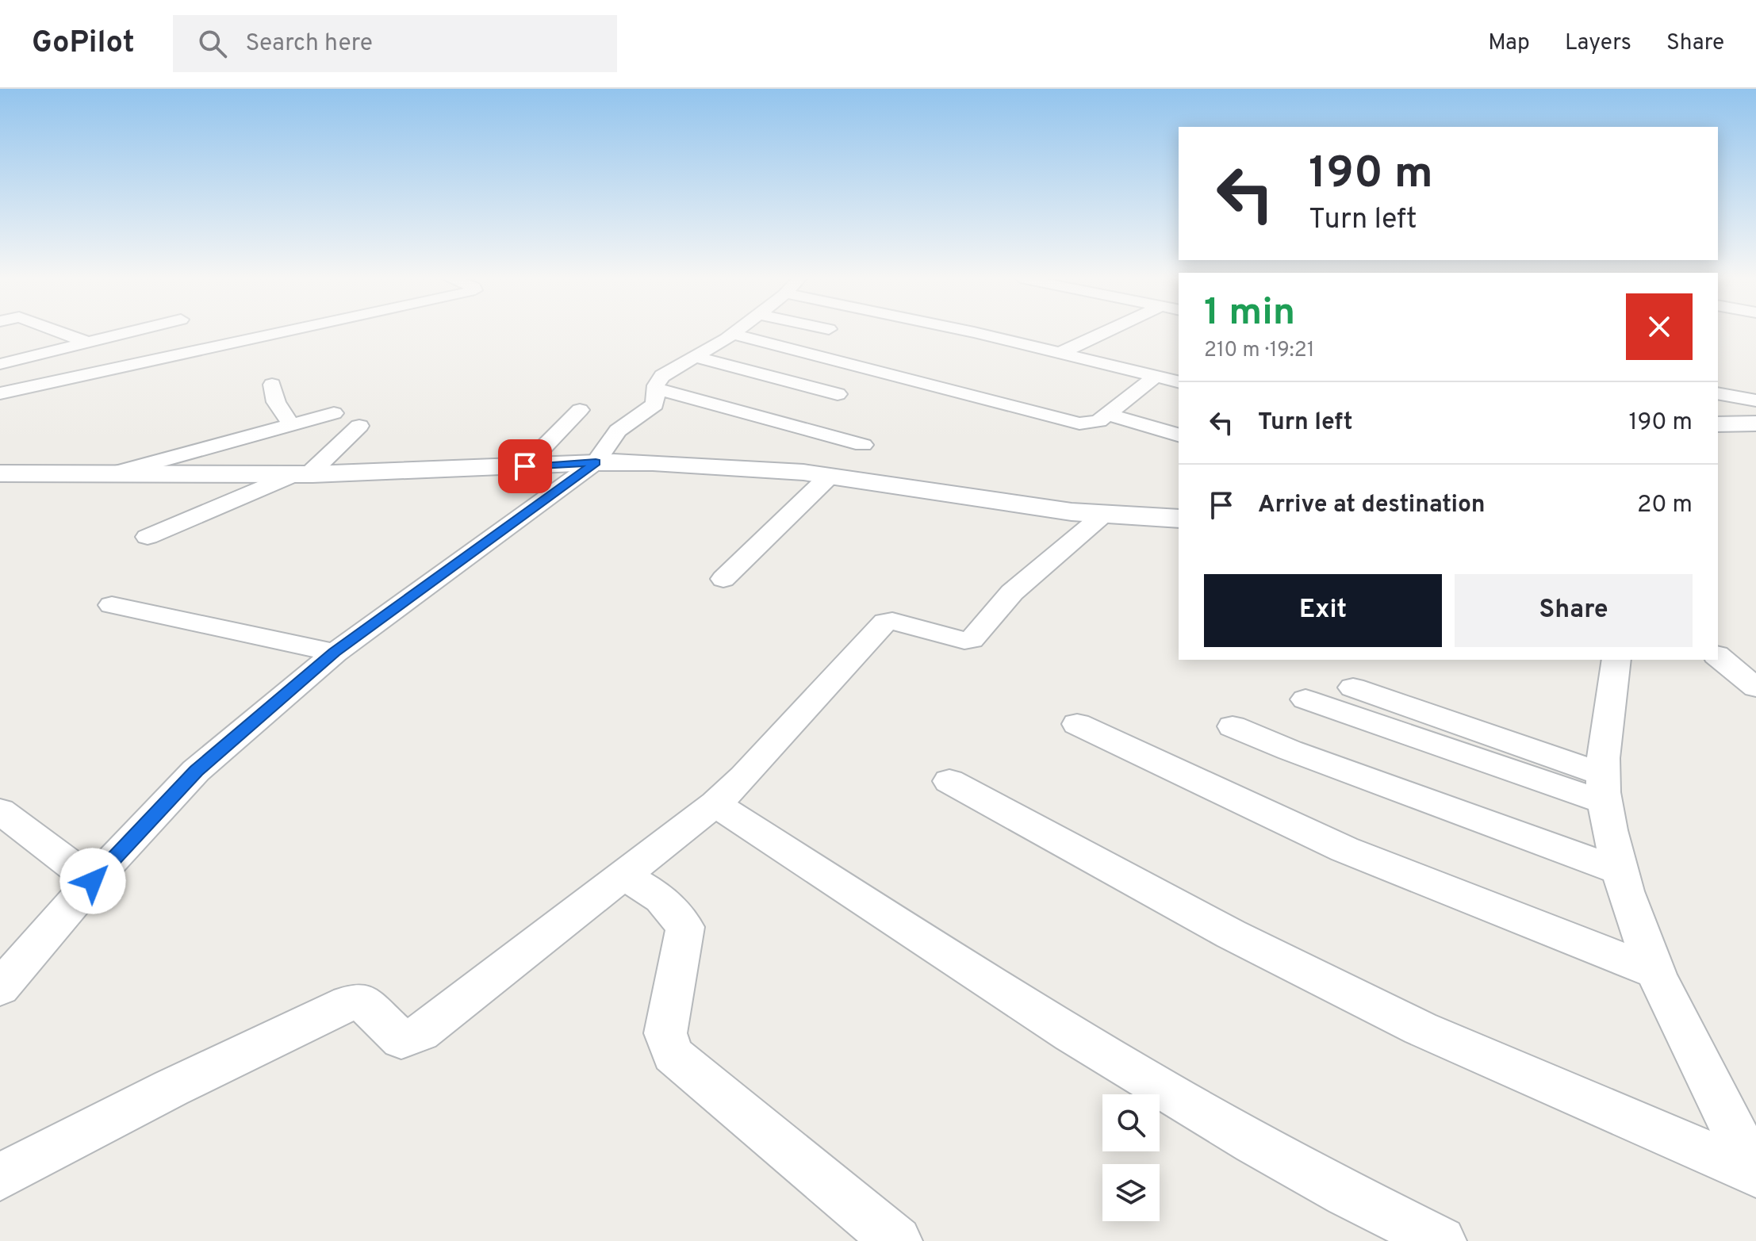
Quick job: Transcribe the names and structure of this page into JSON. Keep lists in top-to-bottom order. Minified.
{"page":{"header":"GoPilot","search":"Search here","nav":["Map","Layers","Share"],"turn":["190 m","Turn left"],"heading":["1 min","210 m · 19:21"],"list":[{"name":"Turn left","value":"190 m"},{"name":"Arrive at destination","value":"20 m"}],"buttons":["Exit","Share"]}}
